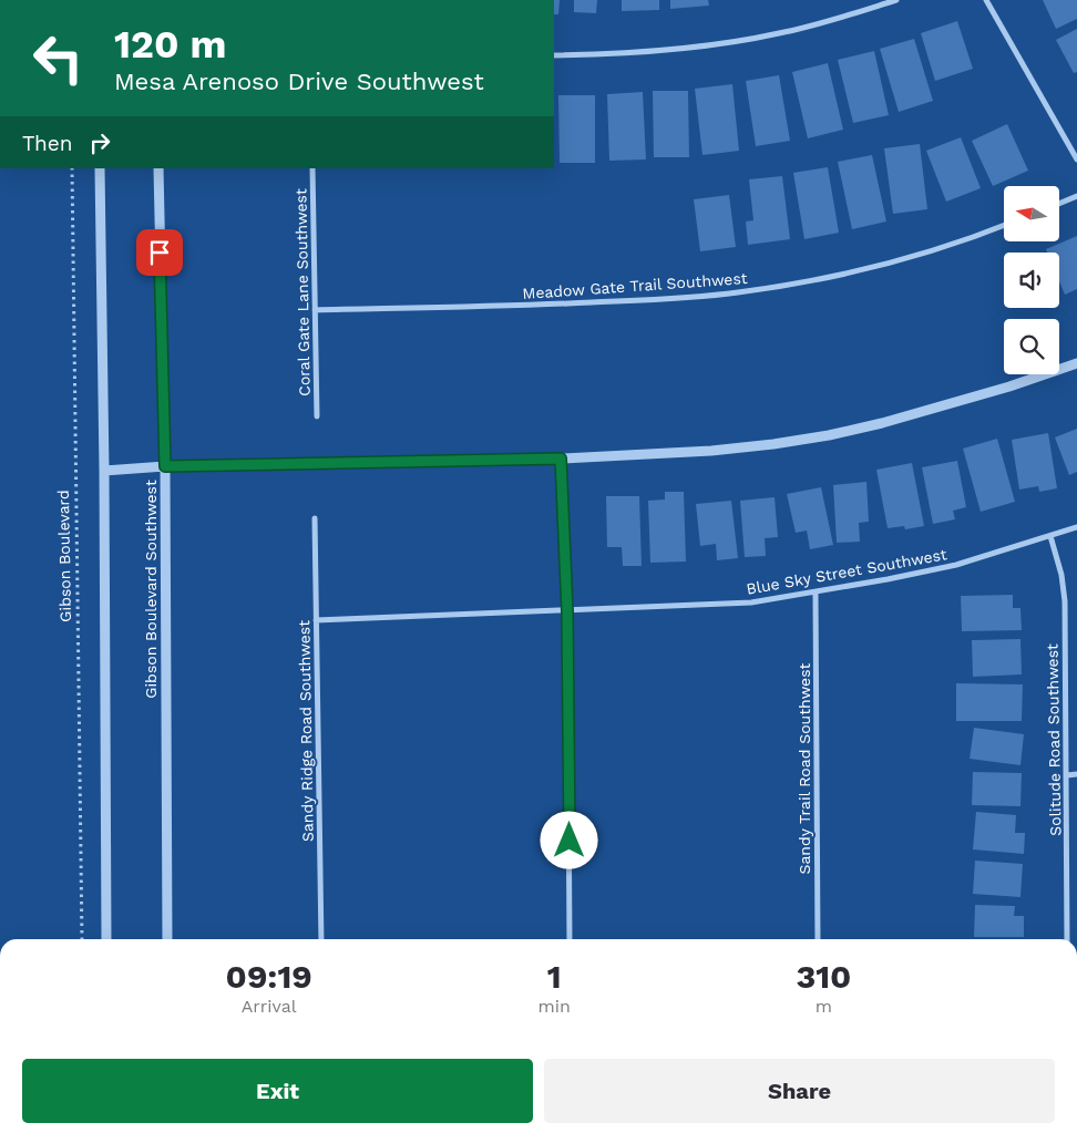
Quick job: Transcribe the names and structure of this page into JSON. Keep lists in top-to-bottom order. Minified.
{"streets":{"street":["Meadow Gate Trail Southwest","Coral Gate Lane Southwest","Blue Sky Street Southwest","Gibson Boulevard Southwest","Sandy Ridge Road Southwest","Solitude Road Southwest","Sandy Trail Road Southwest"],"path":["Gibson Boulevard"]},"crossings":[["Meadow Gate Trail Southwest","Coral Gate Lane Southwest"],["Blue Sky Street Southwest","Sandy Ridge Road Southwest"],["Blue Sky Street Southwest","Solitude Road Southwest"],["Blue Sky Street Southwest","Sandy Trail Road Southwest"]],"north":"left","page":{"turn":["120 m","Mesa Arenoso Drive Southwest"],"then":"Then","eta":["09:19","Arrival","1","min","310","m"],"buttons":["Exit","Share"]}}
